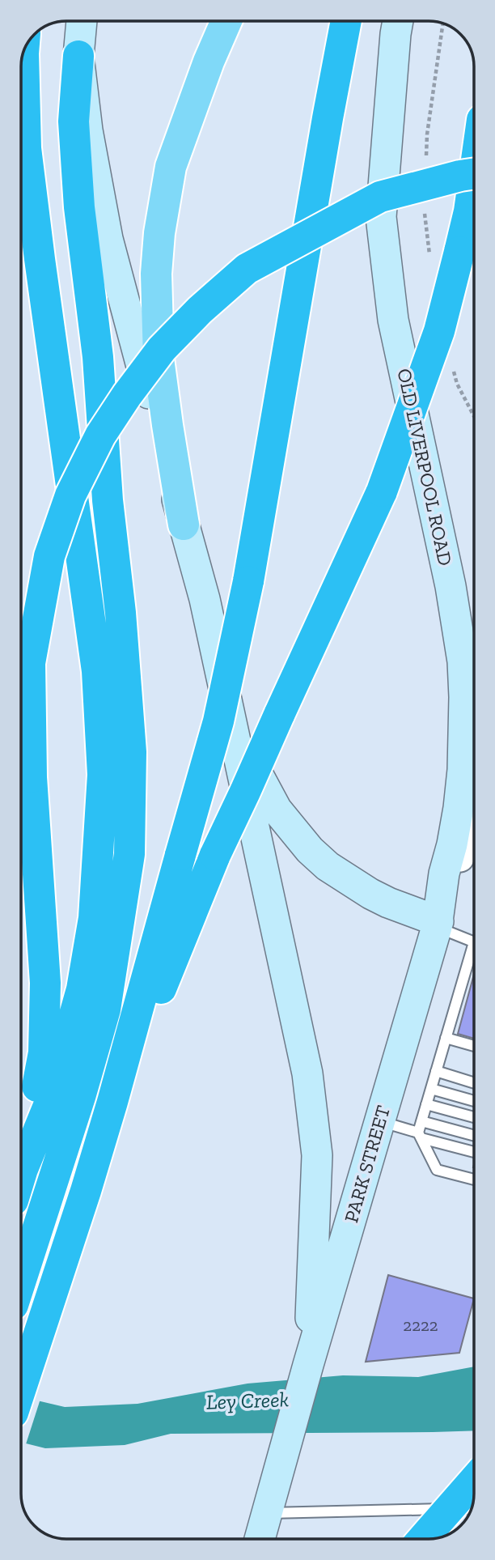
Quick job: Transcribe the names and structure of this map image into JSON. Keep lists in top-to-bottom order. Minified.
{"streets":{"main road":["OLD LIVERPOOL ROAD","PARK STREET"]},"crossings":[["OLD LIVERPOOL ROAD","PARK STREET"]],"water":["Ley Creek"],"house_numbers":["2222"]}
